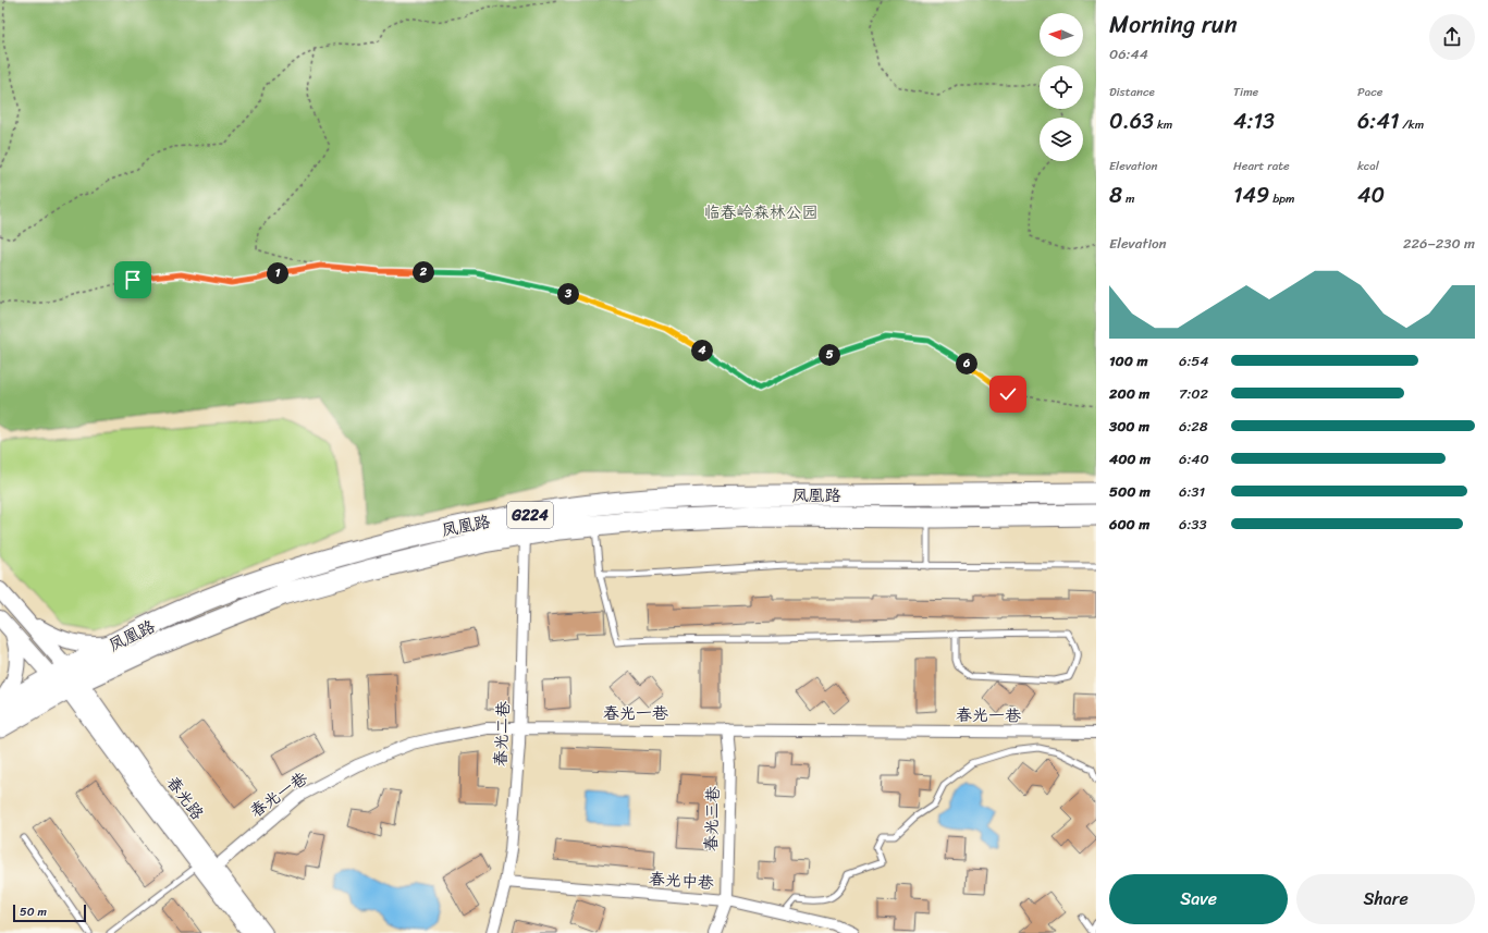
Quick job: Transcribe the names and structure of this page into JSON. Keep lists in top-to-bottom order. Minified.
{"streets":{"highway":["凤凰路","G224"],"main road":["春光路"],"street":["春光一巷","春光二巷","春光三巷","春光中巷"]},"crossings":[["凤凰路","春光二巷"],["凤凰路","春光路"],["春光一巷","春光二巷"],["春光一巷","春光路"],["春光一巷","春光三巷"],["春光二巷","春光中巷"],["春光三巷","春光中巷"]],"parks":["临春岭森林公园"],"scale_bar":"50 m","north":"left","page":{"heading":["Morning run","06:44"],"stats":[["Distance","0.63 km"],["Time","4:13"],["Pace","6:41 /km"],["Elevation","8 m"],["Heart rate","149 bpm"],["kcal","40"]],"chart":["Elevation","226–230 m"],"pins":["2","1","3","4","5","6"],"list":[{"name":"100 m","note":"6:54"},{"name":"200 m","note":"7:02"},{"name":"300 m","note":"6:28"},{"name":"400 m","note":"6:40"},{"name":"500 m","note":"6:31"},{"name":"600 m","note":"6:33"}],"buttons":["Save","Share"],"scale":"50 m"}}
